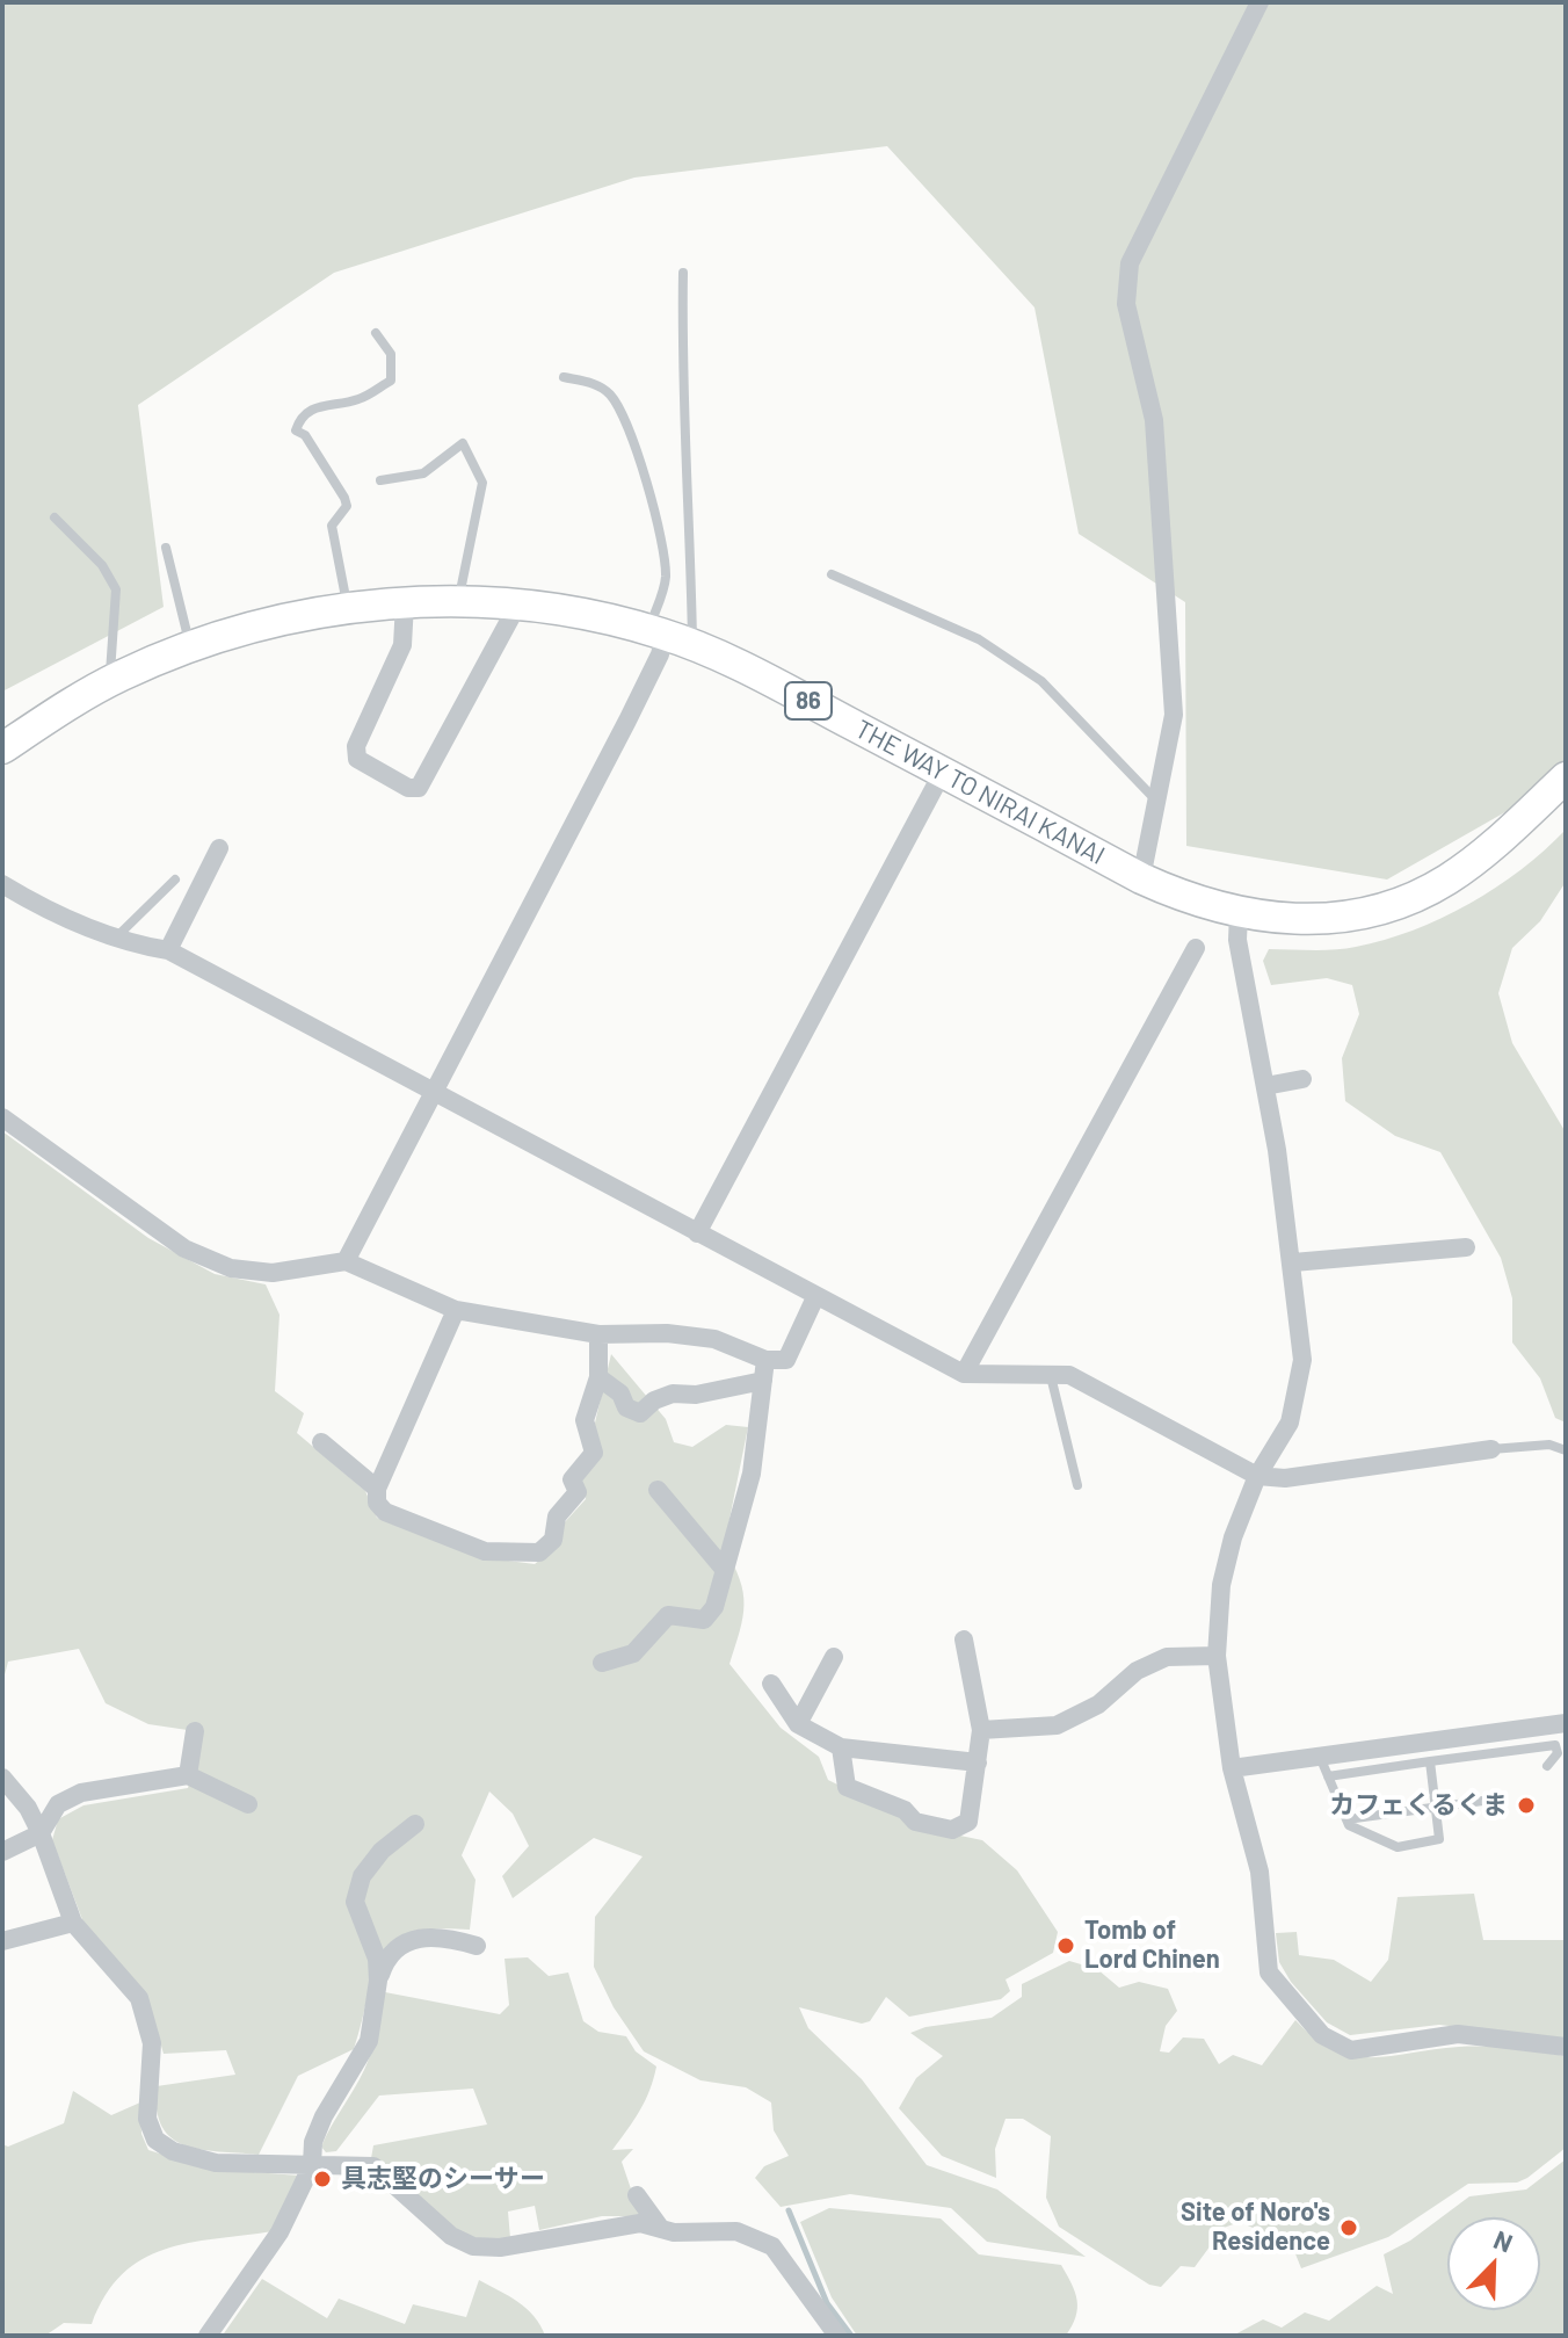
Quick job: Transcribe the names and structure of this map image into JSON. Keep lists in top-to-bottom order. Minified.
{"streets":{"main road":["86","THE WAY TO NIRAI KANAI"]},"places":["カフェくるくま","Tomb of Lord Chinen","具志堅のシーサー","Site of Noro's Residence"],"north":"top right"}
